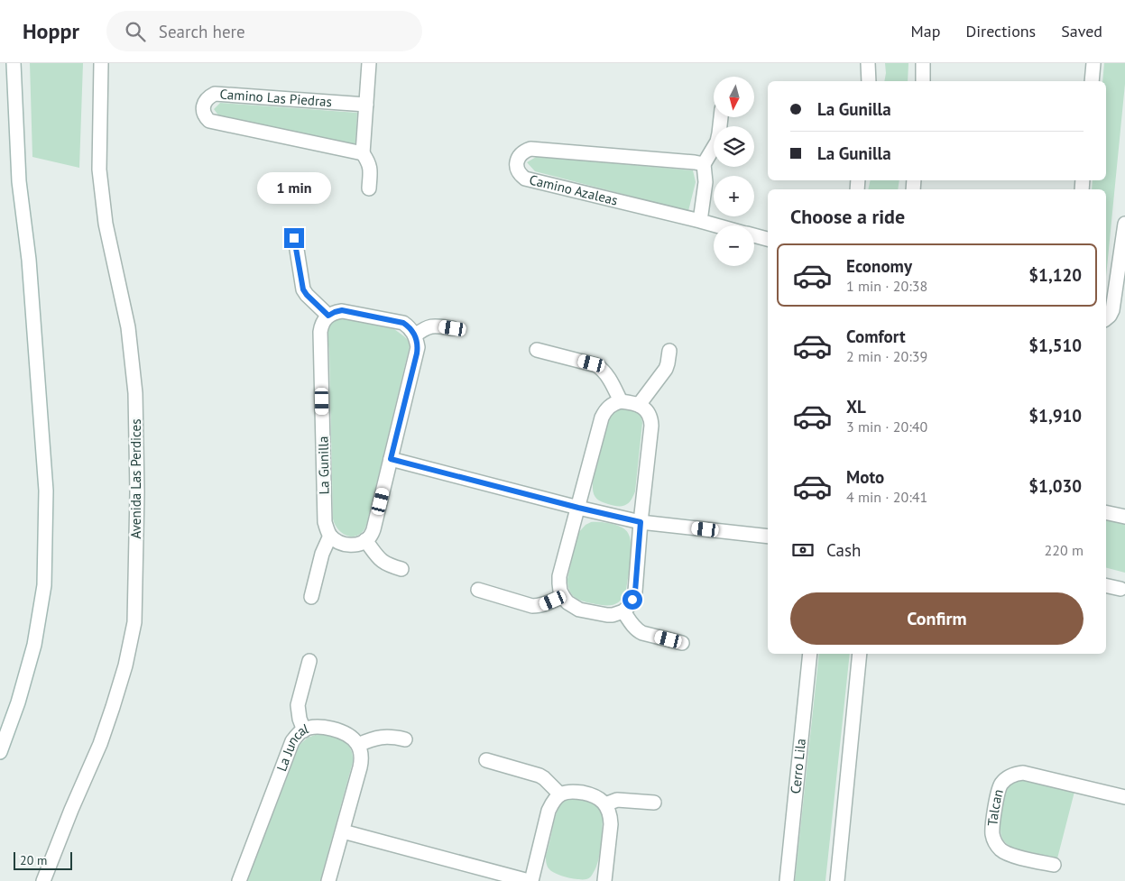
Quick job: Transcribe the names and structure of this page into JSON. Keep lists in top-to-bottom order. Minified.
{"streets":{"street":["Camino Las Piedras","Camino Azaleas","La Gunilla","Avenida Las Perdices","La Juncal","Cerro Lila","Talcan"]},"scale_bar":"20 m","north":"bottom","page":{"header":"Hoppr","search":"Search here","nav":["Map","Directions","Saved"],"map_buttons":["+","−"],"banner":["La Gunilla","La Gunilla"],"bubble":"1 min","heading":"Choose a ride","list":[{"name":"Economy","note":"1 min · 20:38","value":"$1,120"},{"name":"Comfort","note":"2 min · 20:39","value":"$1,510"},{"name":"XL","note":"3 min · 20:40","value":"$1,910"},{"name":"Moto","note":"4 min · 20:41","value":"$1,030"}],"pay":["Cash","220 m"],"buttons":"Confirm","scale":"20 m"}}
